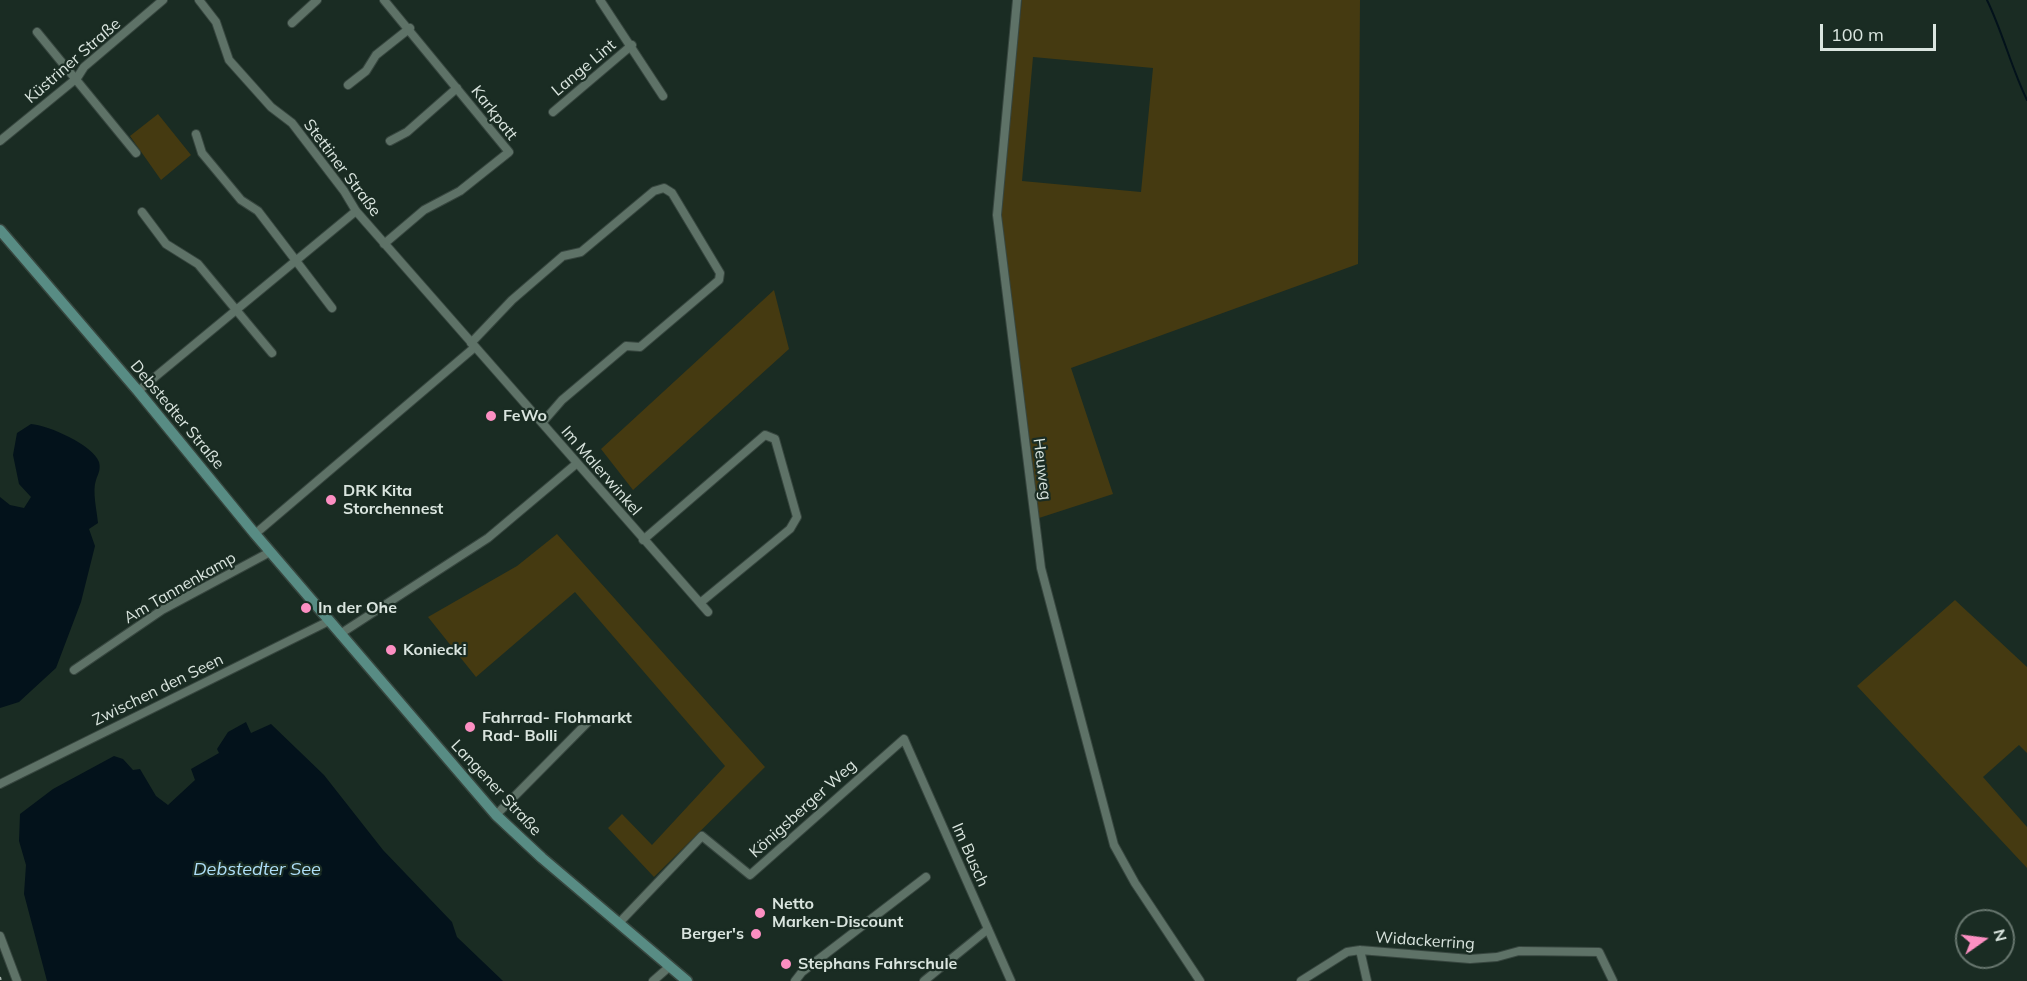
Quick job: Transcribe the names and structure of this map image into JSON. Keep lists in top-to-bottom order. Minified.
{"streets":{"main road":["Debstedter Straße","Langener Straße"],"street":["Küstriner Straße","Lange Lint","Karkpatt","Stettiner Straße","Heuweg","Im Malerwinkel","Am Tannenkamp","Zwischen den Seen","Königsberger Weg","Im Busch","Widackerring"]},"crossings":[["Karkpatt","Stettiner Straße"],["Stettiner Straße","Im Malerwinkel"],["Debstedter Straße","Am Tannenkamp"],["Debstedter Straße","Zwischen den Seen"],["Debstedter Straße","Langener Straße"],["Zwischen den Seen","Langener Straße"],["Langener Straße","Königsberger Weg"],["Königsberger Weg","Im Busch"]],"water":["Debstedter See"],"places":["FeWo","DRK Kita Storchennest","In der Ohe","Koniecki","Fahrrad- Flohmarkt Rad- Bolli","Netto Marken-Discount","Berger's","Stephans Fahrschule"],"scale_bar":"100 m","north":"right"}
